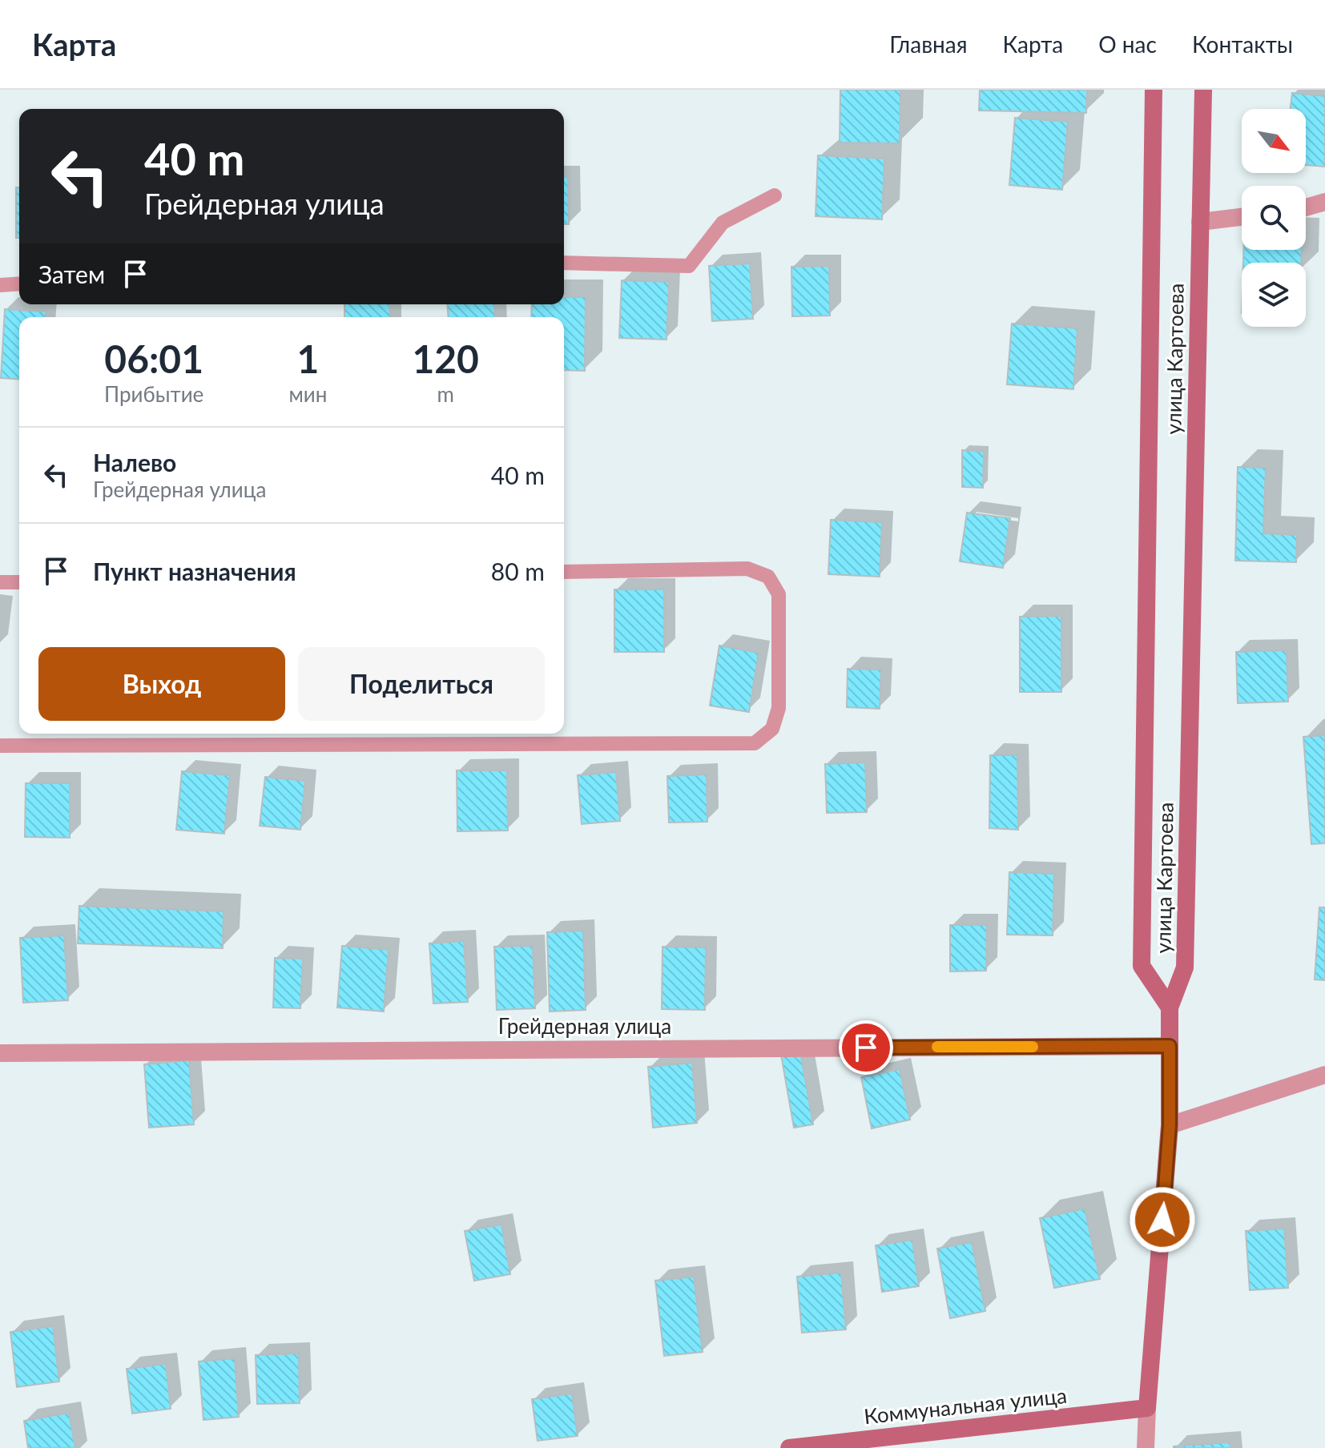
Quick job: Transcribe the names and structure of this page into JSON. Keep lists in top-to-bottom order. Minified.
{"streets":{"main road":["улица Картоева","Коммунальная улица"],"street":["Грейдерная улица"]},"north":"bottom right","page":{"header":"Карта","nav":["Главная","Карта","О нас","Контакты"],"turn":["40 m","Грейдерная улица"],"then":"Затем","eta":["06:01","Прибытие","1","мин","120","m"],"list":[{"name":"Налево","note":"Грейдерная улица","value":"40 m"},{"name":"Пункт назначения","value":"80 m"}],"buttons":["Выход","Поделиться"]}}
